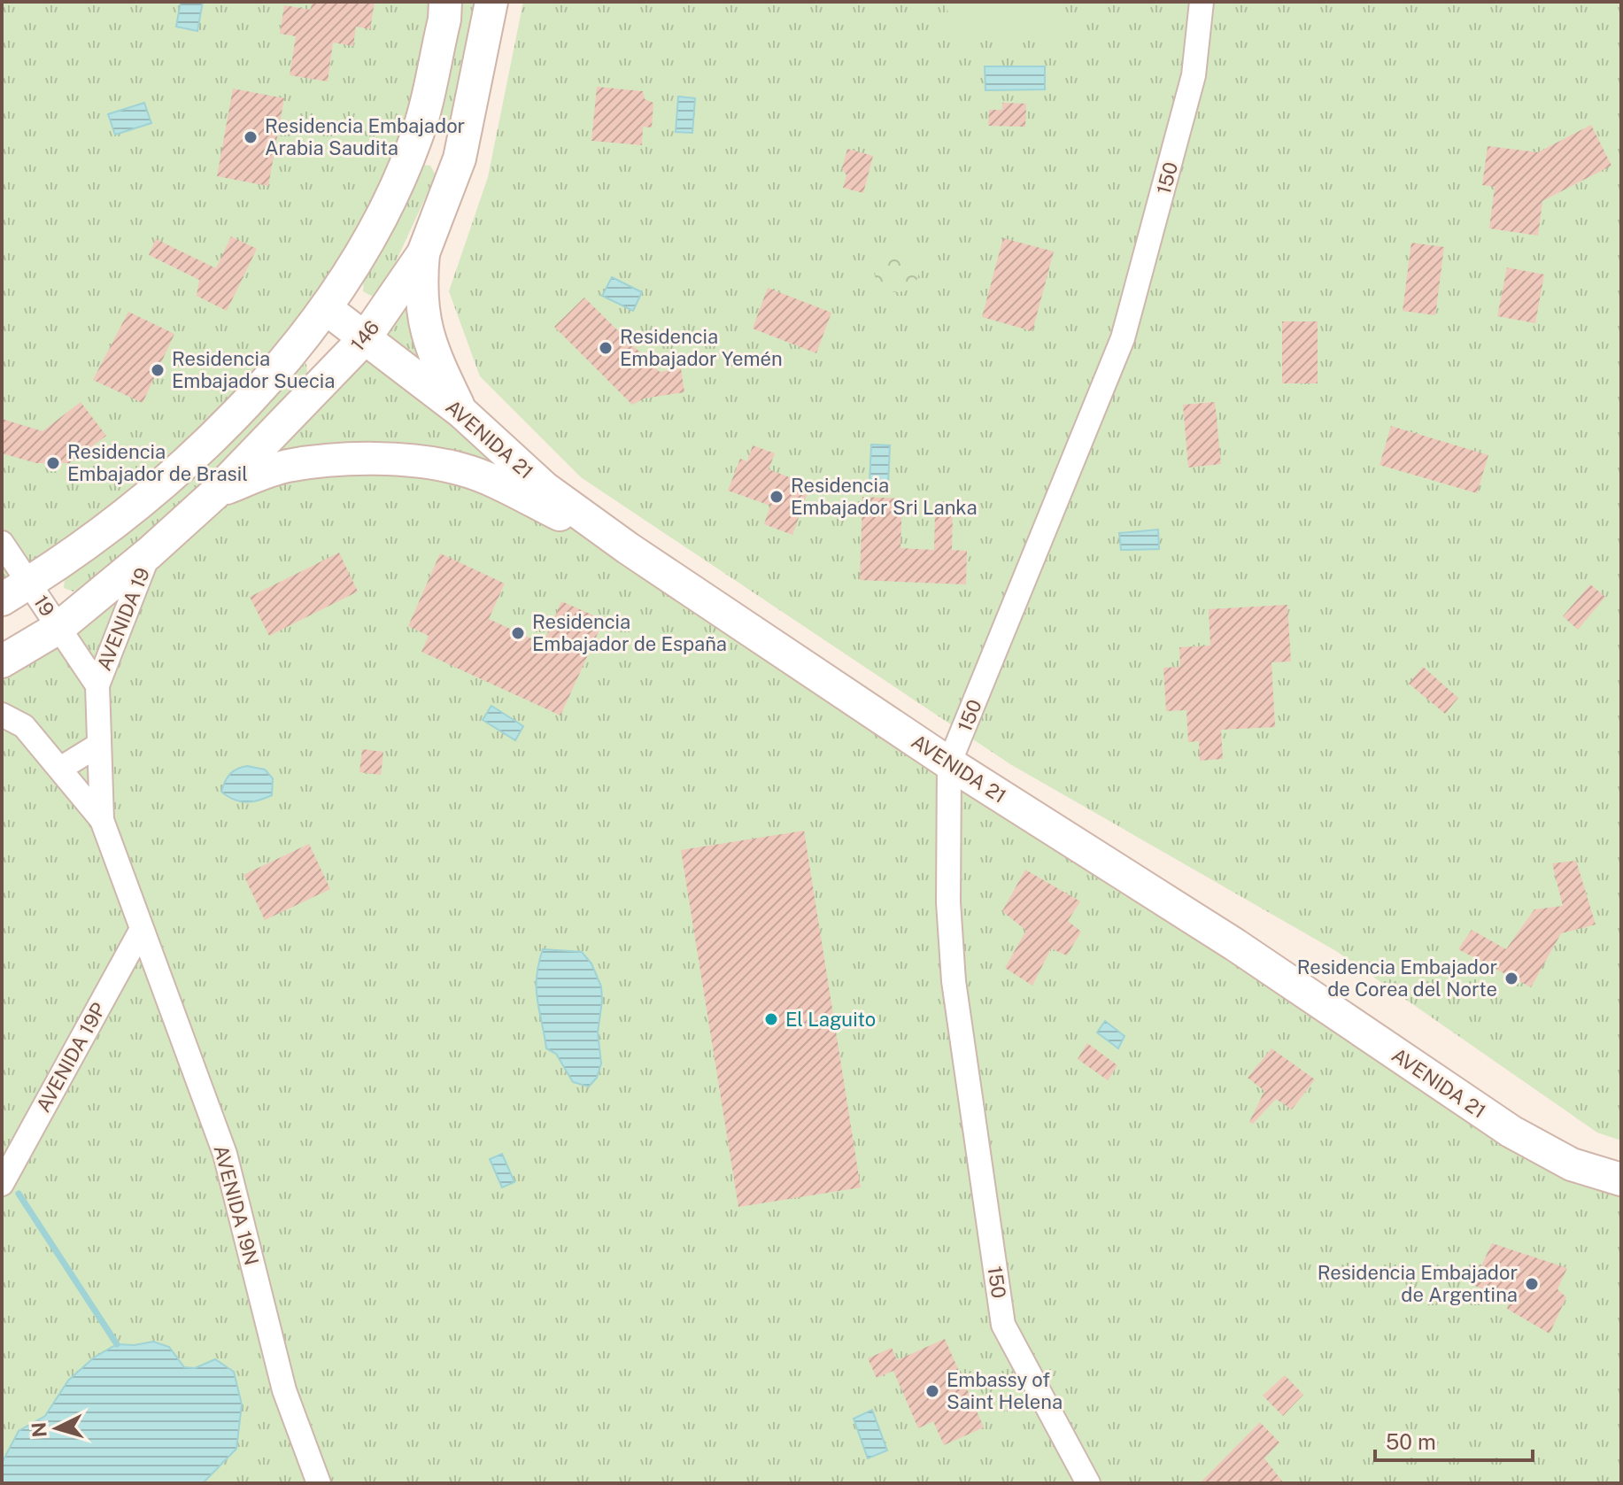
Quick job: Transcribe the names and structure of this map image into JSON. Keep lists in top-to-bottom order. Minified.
{"streets":{"main road":["146","AVENIDA 21"],"street":["150","19","AVENIDA 19","AVENIDA 19P","AVENIDA 19N"]},"crossings":[["150","AVENIDA 21"],["146","AVENIDA 21"],["146","19"],["146","AVENIDA 19"],["19","AVENIDA 19"],["AVENIDA 19","AVENIDA 19P"],["AVENIDA 19","AVENIDA 19N"],["AVENIDA 19P","AVENIDA 19N"]],"places":["Residencia Embajador Arabia Saudita","Residencia Embajador Yemén","Residencia Embajador Suecia","Residencia Embajador de Brasil","Residencia Embajador Sri Lanka","Residencia Embajador de España","Residencia Embajador de Corea del Norte","El Laguito","Residencia Embajador de Argentina","Embassy of Saint Helena"],"scale_bar":"50 m","north":"left"}
